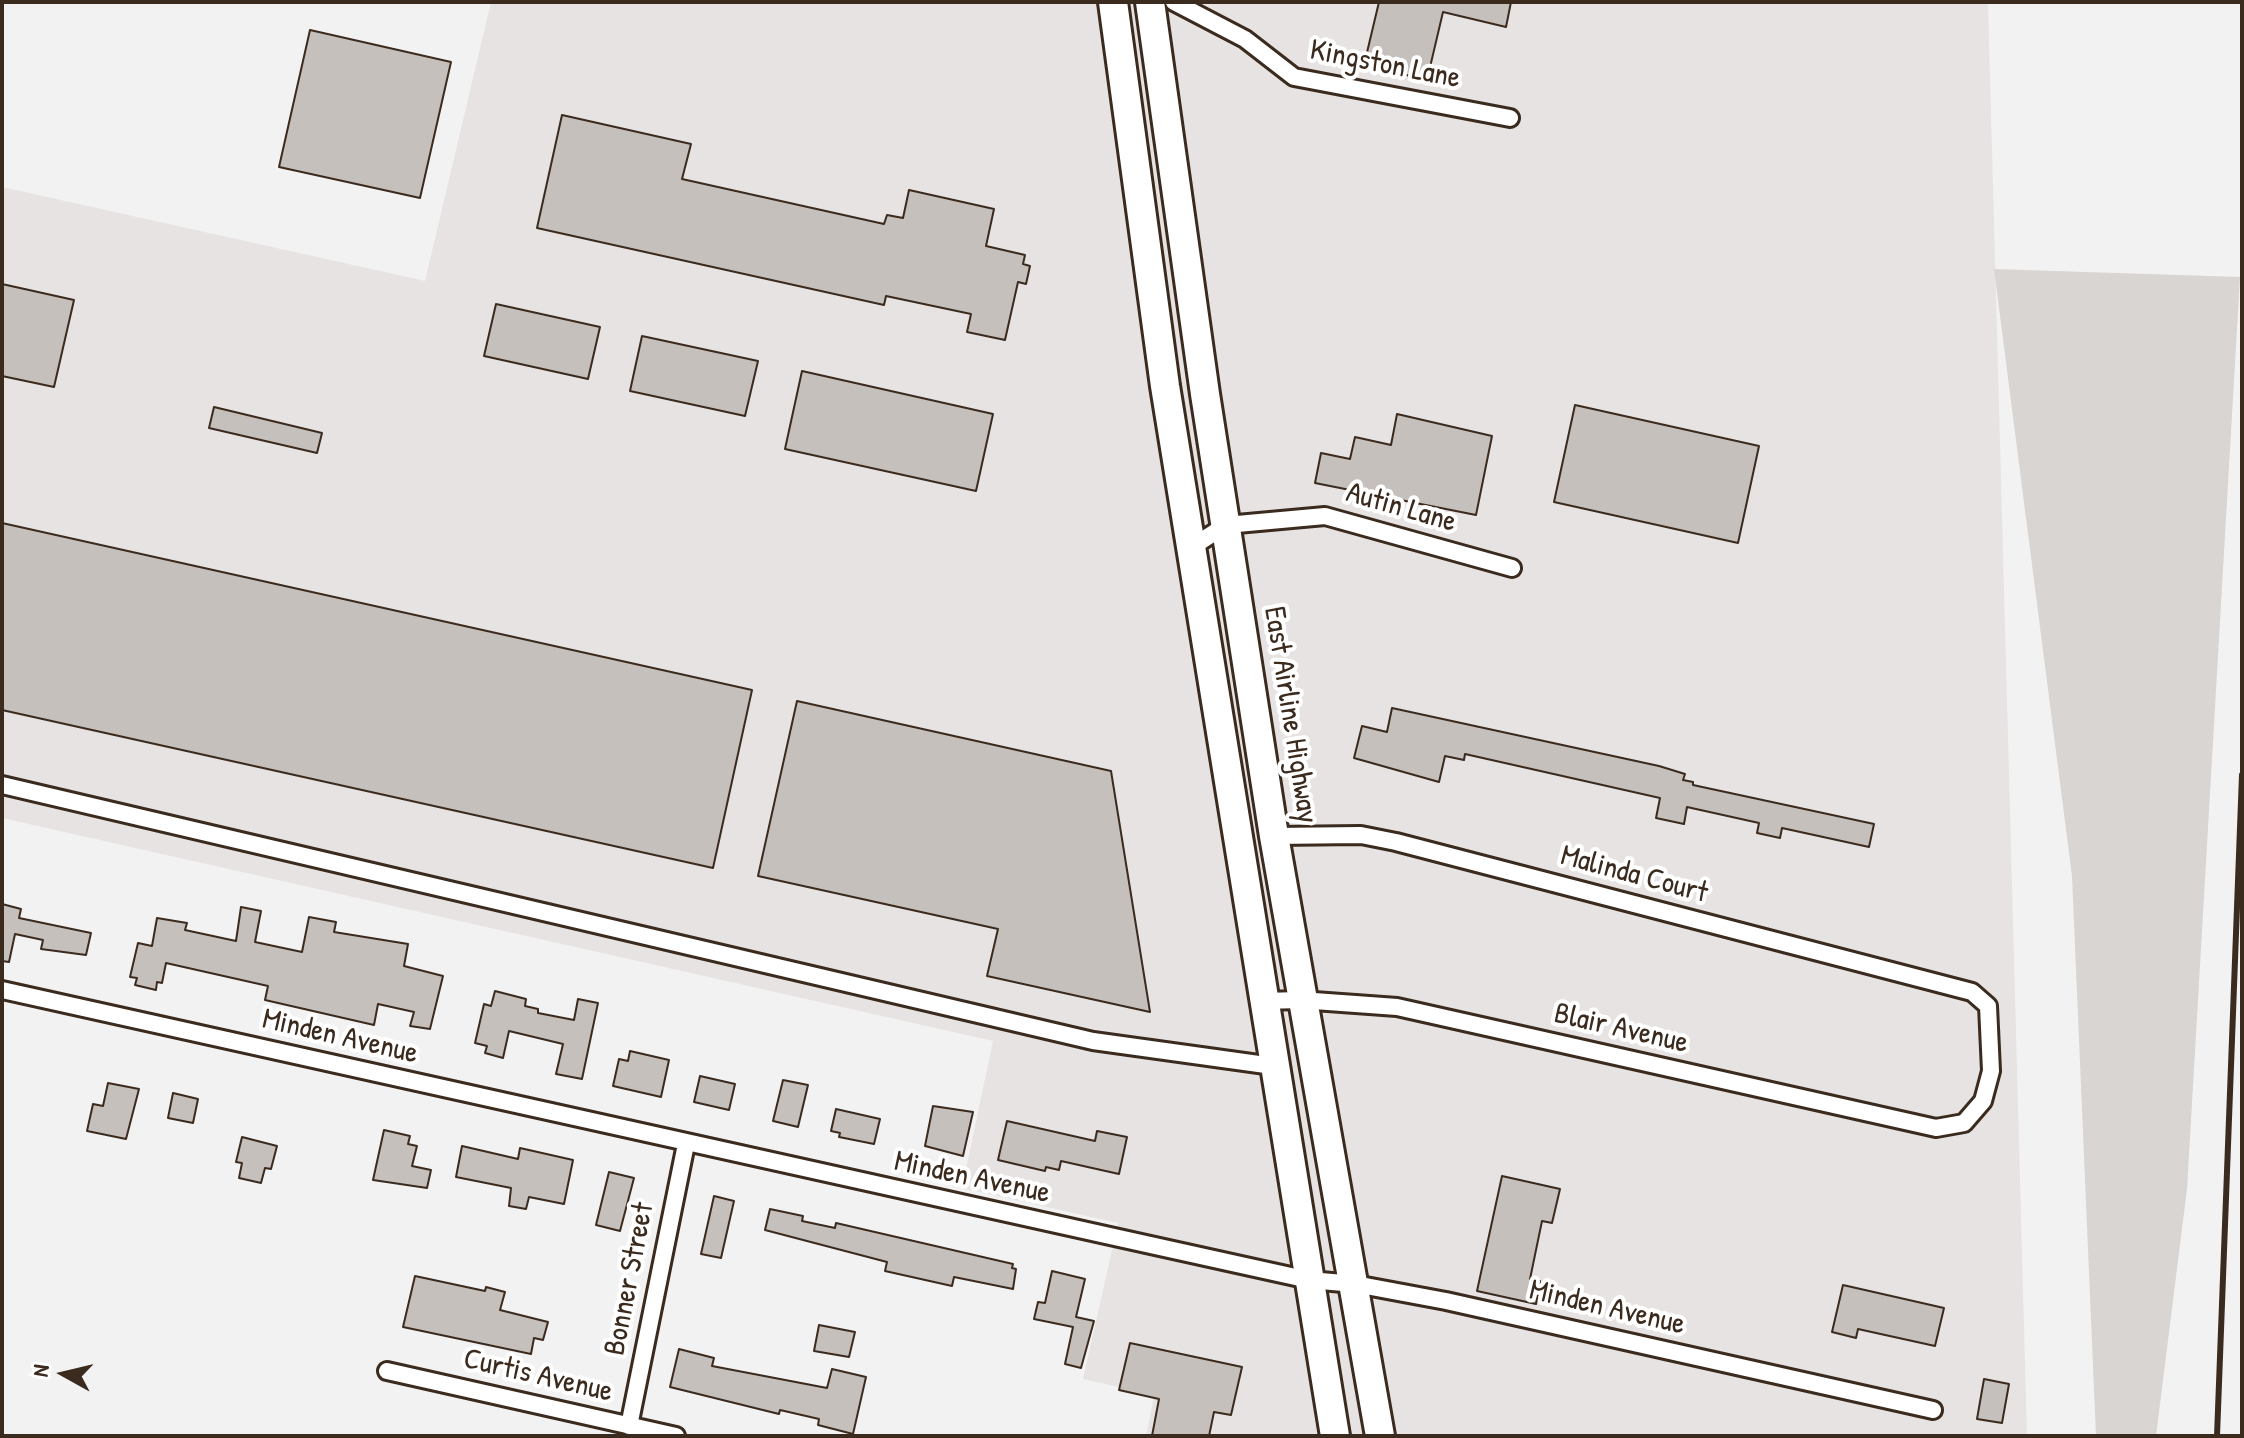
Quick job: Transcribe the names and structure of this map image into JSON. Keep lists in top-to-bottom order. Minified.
{"streets":{"highway":["East Airline Highway"],"street":["Kingston Lane","Autin Lane","Malinda Court","Blair Avenue","Minden Avenue","Bonner Street","Curtis Avenue"]},"crossings":[["Autin Lane","East Airline Highway"],["East Airline Highway","Malinda Court"],["East Airline Highway","Blair Avenue"],["East Airline Highway","Minden Avenue"],["Malinda Court","Blair Avenue"],["Minden Avenue","Bonner Street"],["Bonner Street","Curtis Avenue"]],"north":"left"}
